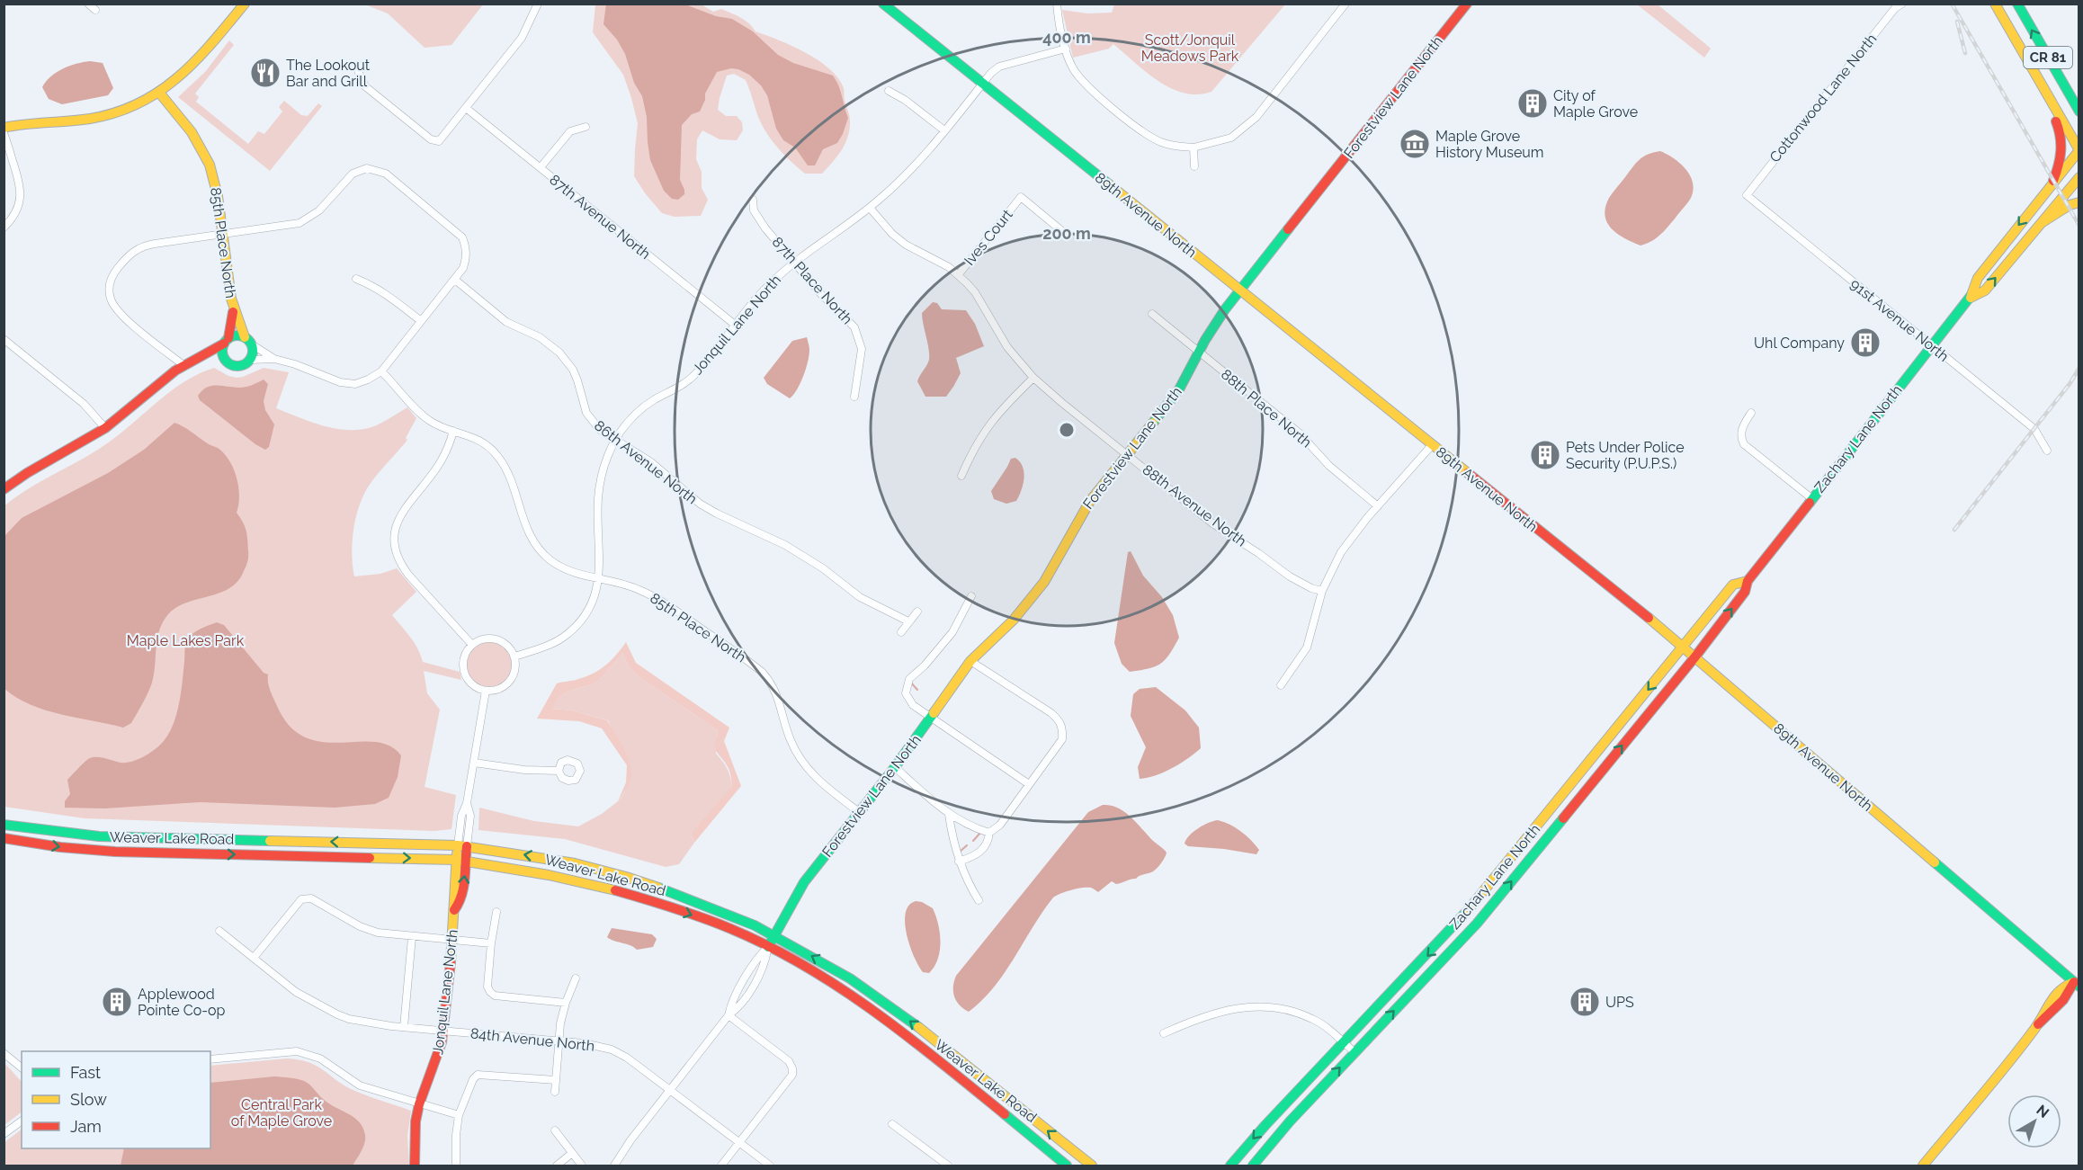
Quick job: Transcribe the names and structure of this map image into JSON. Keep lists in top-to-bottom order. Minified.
{"streets":{"main road":["CR 81","Forestview Lane North","89th Avenue North","85th Place North","Jonquil Lane North","Zachary Lane North","Weaver Lake Road"],"street":["Cottonwood Lane North","87th Avenue North","Ives Court","87th Place North","91st Avenue North","88th Place North","86th Avenue North","88th Avenue North","84th Avenue North"]},"crossings":[["CR 81","Zachary Lane North"],["Forestview Lane North","89th Avenue North"],["Forestview Lane North","85th Place North"],["Forestview Lane North","88th Place North"],["Forestview Lane North","88th Avenue North"],["Forestview Lane North","Weaver Lake Road"],["Forestview Lane North","84th Avenue North"],["Cottonwood Lane North","91st Avenue North"],["89th Avenue North","Jonquil Lane North"],["89th Avenue North","Zachary Lane North"],["87th Avenue North","Jonquil Lane North"],["Ives Court","88th Avenue North"],["85th Place North","Jonquil Lane North"],["87th Place North","Jonquil Lane North"],["91st Avenue North","Zachary Lane North"],["Jonquil Lane North","86th Avenue North"],["Jonquil Lane North","88th Avenue North"],["Jonquil Lane North","Weaver Lake Road"],["Jonquil Lane North","84th Avenue North"]],"parks":["Scott/Jonquil Meadows Park","Maple Lakes Park","Central Park of Maple Grove"],"places":{"restaurant":["The Lookout Bar and Grill"],"building":["City of Maple Grove","Uhl Company","Pets Under Police Security (P.U.P.S.)","Applewood Pointe Co-op","UPS"],"museum":["Maple Grove History Museum"]},"legend":["Fast","Slow","Jam"],"north":"top right","rings":["400 m","200 m"]}
